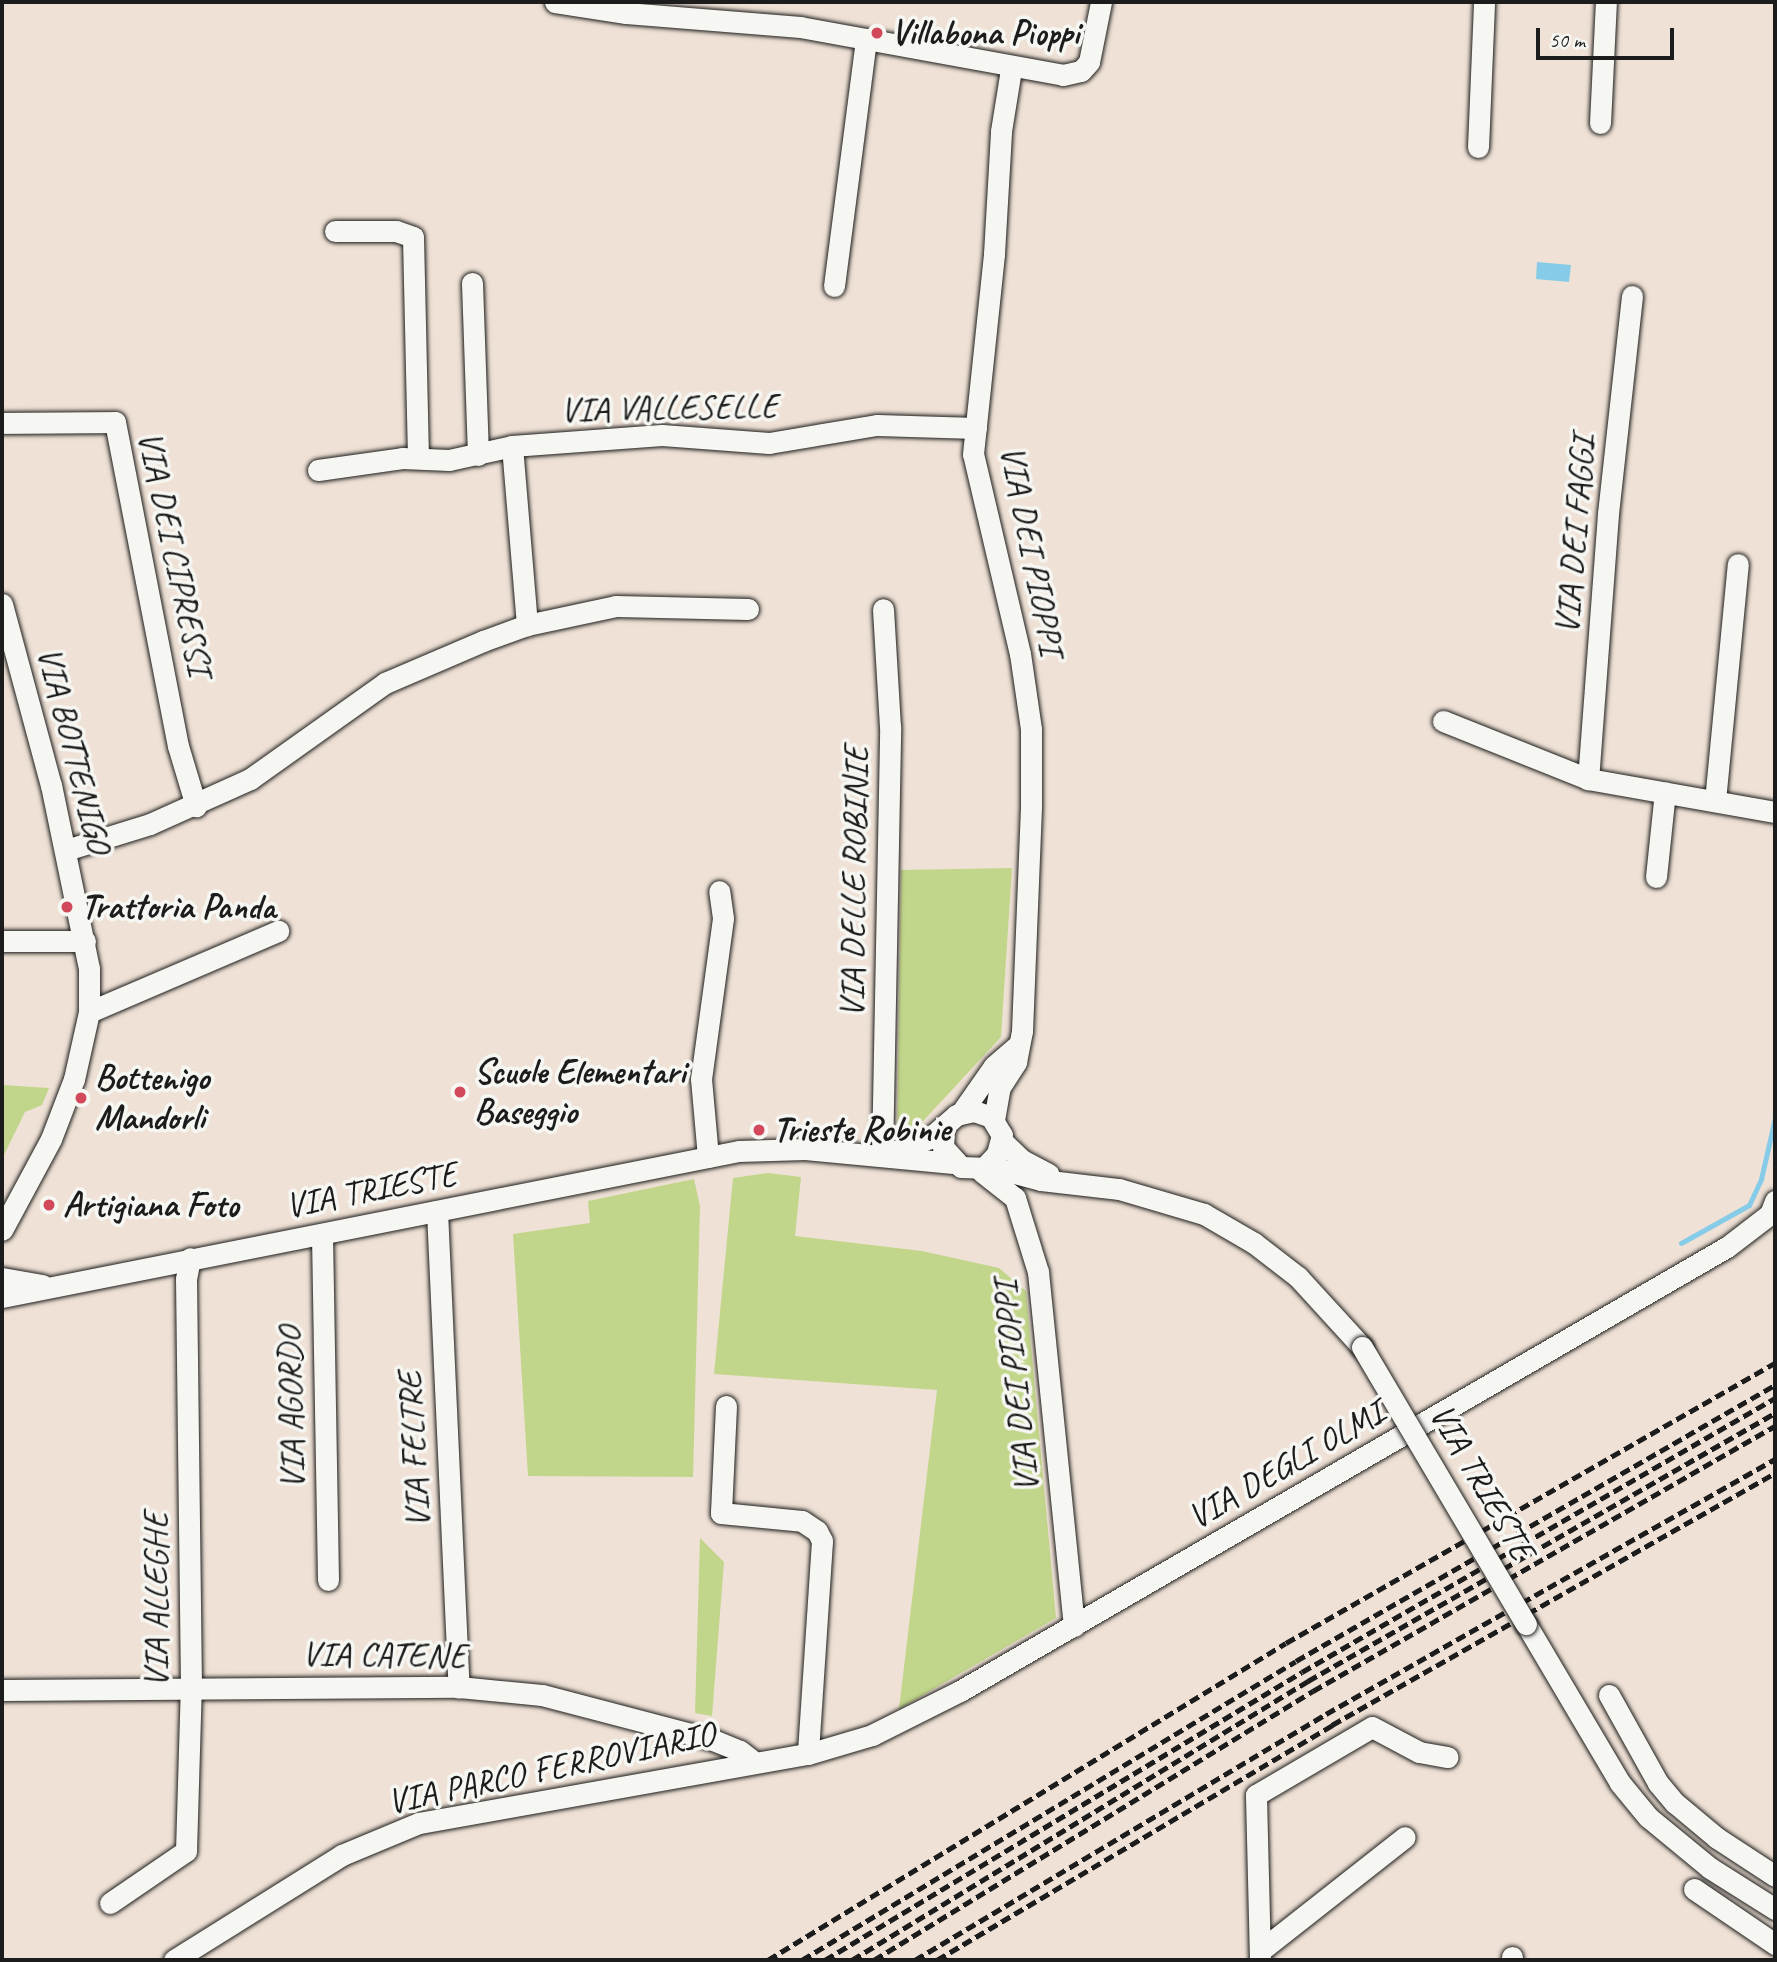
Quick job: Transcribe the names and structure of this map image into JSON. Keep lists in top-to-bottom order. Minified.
{"streets":{"street":["VIA VALLESELLE","VIA DEI FAGGI","VIA DEI PIOPPI","VIA DEI CIPRESSI","VIA BOTTENIGO","VIA DELLE ROBINIE","VIA TRIESTE","VIA AGORDO","VIA FELTRE","VIA DEGLI OLMI","VIA ALLEGHE","VIA CATENE","VIA PARCO FERROVIARIO"]},"crossings":[["VIA VALLESELLE","VIA DEI PIOPPI"],["VIA DEI PIOPPI","VIA TRIESTE"],["VIA DEI PIOPPI","VIA DEGLI OLMI"],["VIA DEI PIOPPI","VIA PARCO FERROVIARIO"],["VIA DELLE ROBINIE","VIA TRIESTE"],["VIA TRIESTE","VIA AGORDO"],["VIA TRIESTE","VIA FELTRE"],["VIA TRIESTE","VIA ALLEGHE"],["VIA FELTRE","VIA CATENE"],["VIA DEGLI OLMI","VIA PARCO FERROVIARIO"],["VIA ALLEGHE","VIA CATENE"],["VIA CATENE","VIA PARCO FERROVIARIO"]],"places":["Villabona Pioppi","Trattoria Panda","Scuole Elementari Baseggio","Bottenigo Mandorli","Trieste Robinie","Artigiana Foto"],"scale_bar":"50 m"}
